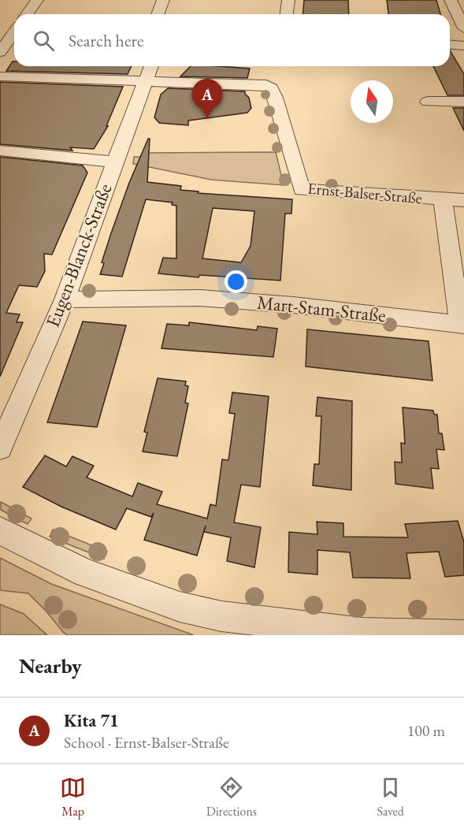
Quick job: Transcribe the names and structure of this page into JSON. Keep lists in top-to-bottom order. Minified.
{"streets":{"street":["Ernst-Balser-Straße","Eugen-Blanck-Straße","Mart-Stam-Straße"]},"crossings":[["Ernst-Balser-Straße","Eugen-Blanck-Straße"],["Eugen-Blanck-Straße","Mart-Stam-Straße"]],"north":"top","page":{"search":"Search here","pins":"A","heading":"Nearby","list":[{"mark":"A","name":"Kita 71","note":"School · Ernst-Balser-Straße","value":"100 m"}],"nav":["Map","Directions","Saved"]}}
